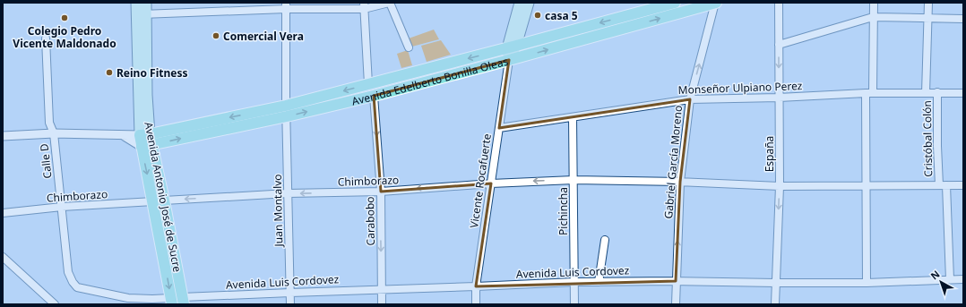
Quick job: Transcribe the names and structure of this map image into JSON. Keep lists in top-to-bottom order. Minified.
{"streets":{"main road":["Avenida Edelberto Bonilla Oleas","Avenida Antonio José de Sucre"],"street":["Monseñor Ulpiano Perez","Cristóbal Colón","España","Calle D","Gabriel García Moreno","Chimborazo","Vicente Rocafuerte","Juan Montalvo","Pichincha","Carabobo","Avenida Luis Cordovez"]},"crossings":[["Avenida Edelberto Bonilla Oleas","Gabriel García Moreno"],["Avenida Edelberto Bonilla Oleas","Vicente Rocafuerte"],["Avenida Edelberto Bonilla Oleas","Avenida Antonio José de Sucre"],["Avenida Edelberto Bonilla Oleas","Juan Montalvo"],["Avenida Edelberto Bonilla Oleas","Carabobo"],["Monseñor Ulpiano Perez","Cristóbal Colón"],["Monseñor Ulpiano Perez","España"],["Monseñor Ulpiano Perez","Gabriel García Moreno"],["Monseñor Ulpiano Perez","Vicente Rocafuerte"],["Monseñor Ulpiano Perez","Pichincha"],["Cristóbal Colón","Chimborazo"],["Cristóbal Colón","Avenida Luis Cordovez"],["España","Chimborazo"],["España","Avenida Luis Cordovez"],["Calle D","Chimborazo"],["Calle D","Avenida Antonio José de Sucre"],["Gabriel García Moreno","Chimborazo"],["Gabriel García Moreno","Avenida Luis Cordovez"],["Chimborazo","Vicente Rocafuerte"],["Chimborazo","Avenida Antonio José de Sucre"],["Chimborazo","Juan Montalvo"],["Chimborazo","Pichincha"],["Chimborazo","Carabobo"],["Vicente Rocafuerte","Avenida Luis Cordovez"],["Avenida Antonio José de Sucre","Avenida Luis Cordovez"],["Juan Montalvo","Avenida Luis Cordovez"],["Pichincha","Avenida Luis Cordovez"],["Carabobo","Avenida Luis Cordovez"]],"one_way":["España","Gabriel García Moreno","Chimborazo","Carabobo"],"places":["casa 5","Colegio Pedro Vicente Maldonado","Comercial Vera","Reino Fitness"],"north":"top left"}
